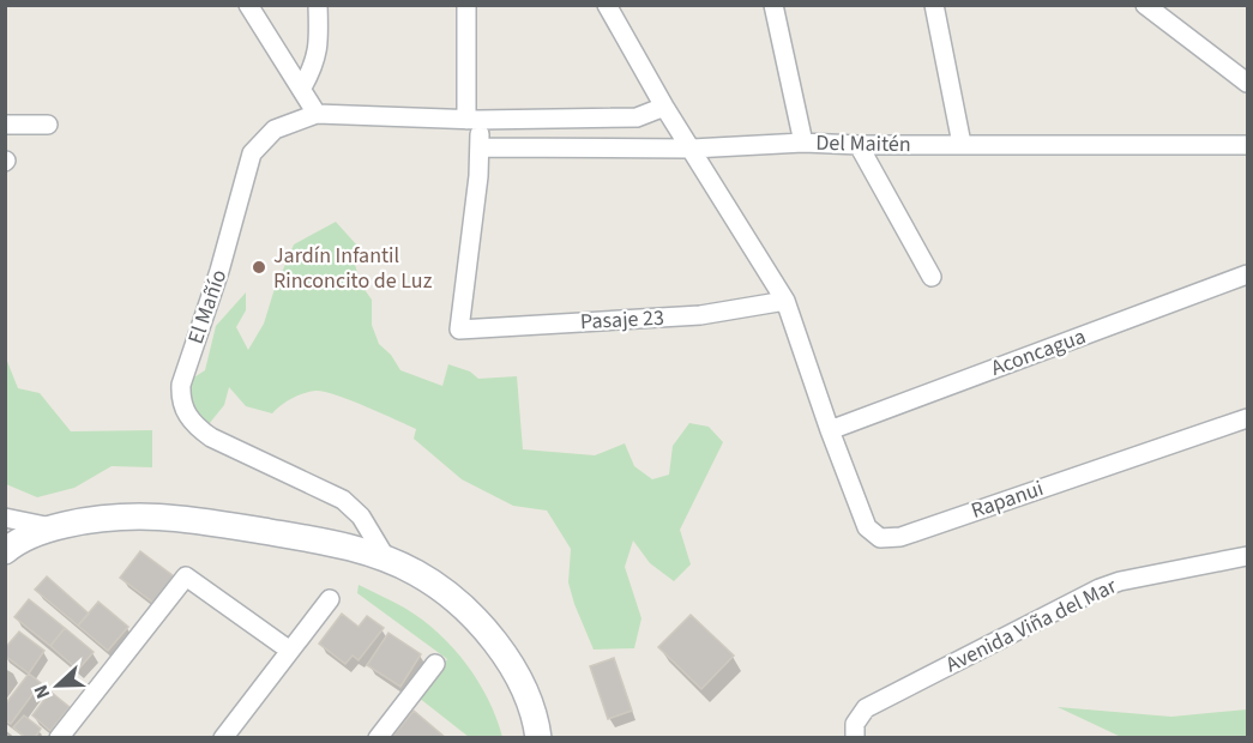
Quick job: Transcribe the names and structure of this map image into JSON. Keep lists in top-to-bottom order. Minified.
{"streets":{"street":["Del Maitén","El Mañío","Pasaje 23","Aconcagua","Rapanui","Avenida Viña del Mar"]},"crossings":[["Del Maitén","Pasaje 23"],["Del Maitén","Rapanui"],["Pasaje 23","Rapanui"],["Aconcagua","Rapanui"]],"places":["Jardín Infantil Rinconcito de Luz"],"north":"left"}
